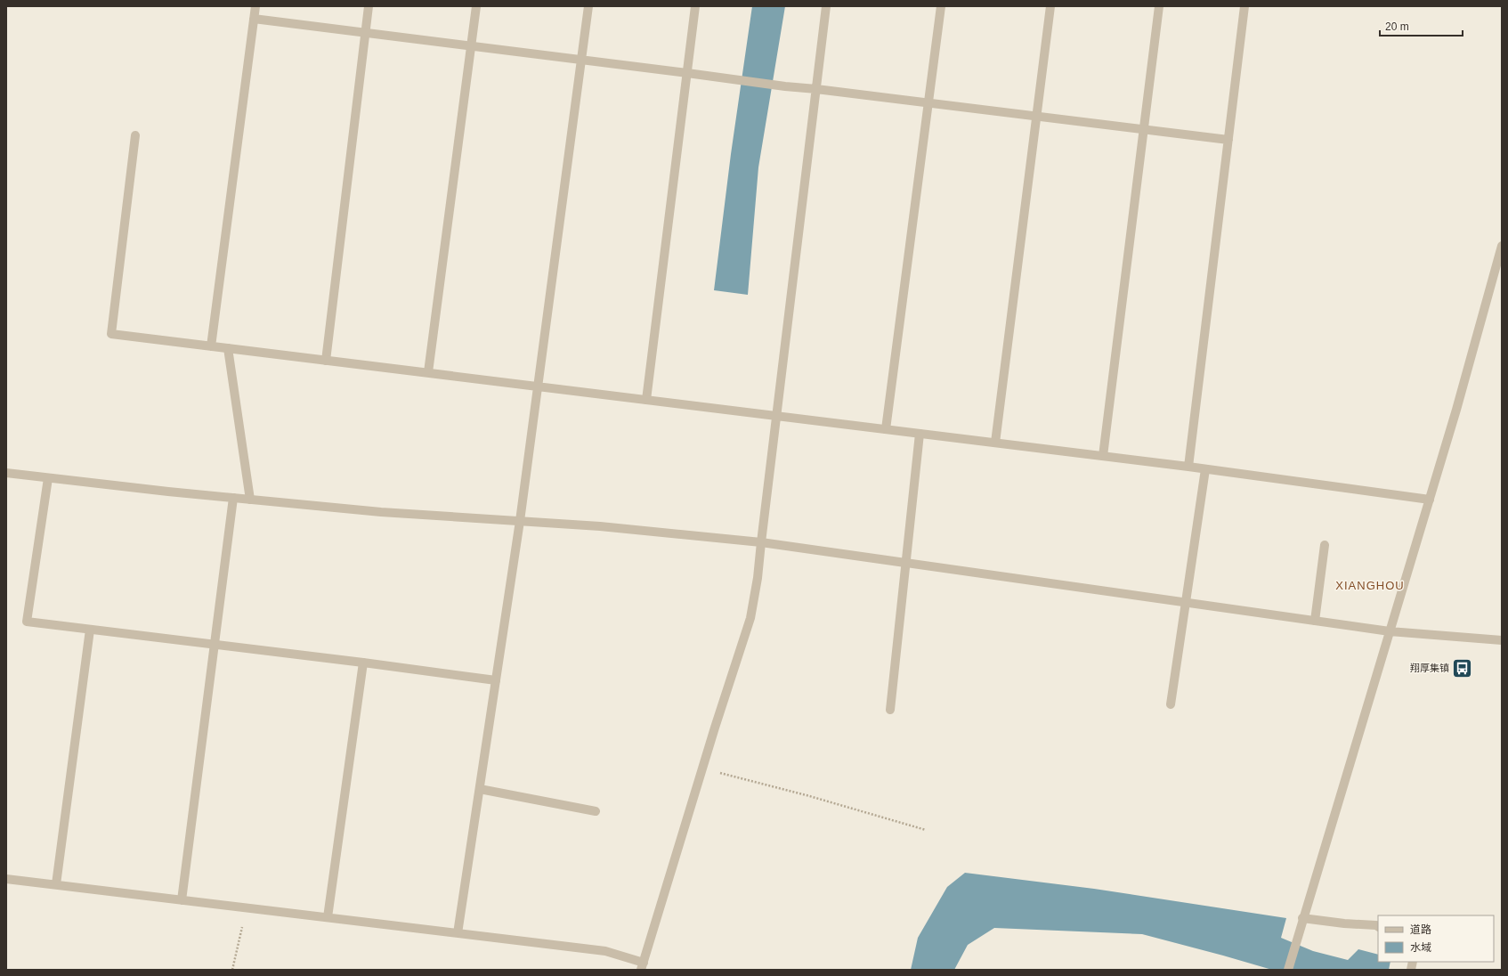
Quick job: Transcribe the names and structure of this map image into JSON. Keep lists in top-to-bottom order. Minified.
{"districts":["XIANGHOU"],"places":{"bus stop":["翔厚集镇"]},"legend":["道路","水域"],"scale_bar":"20 m"}
